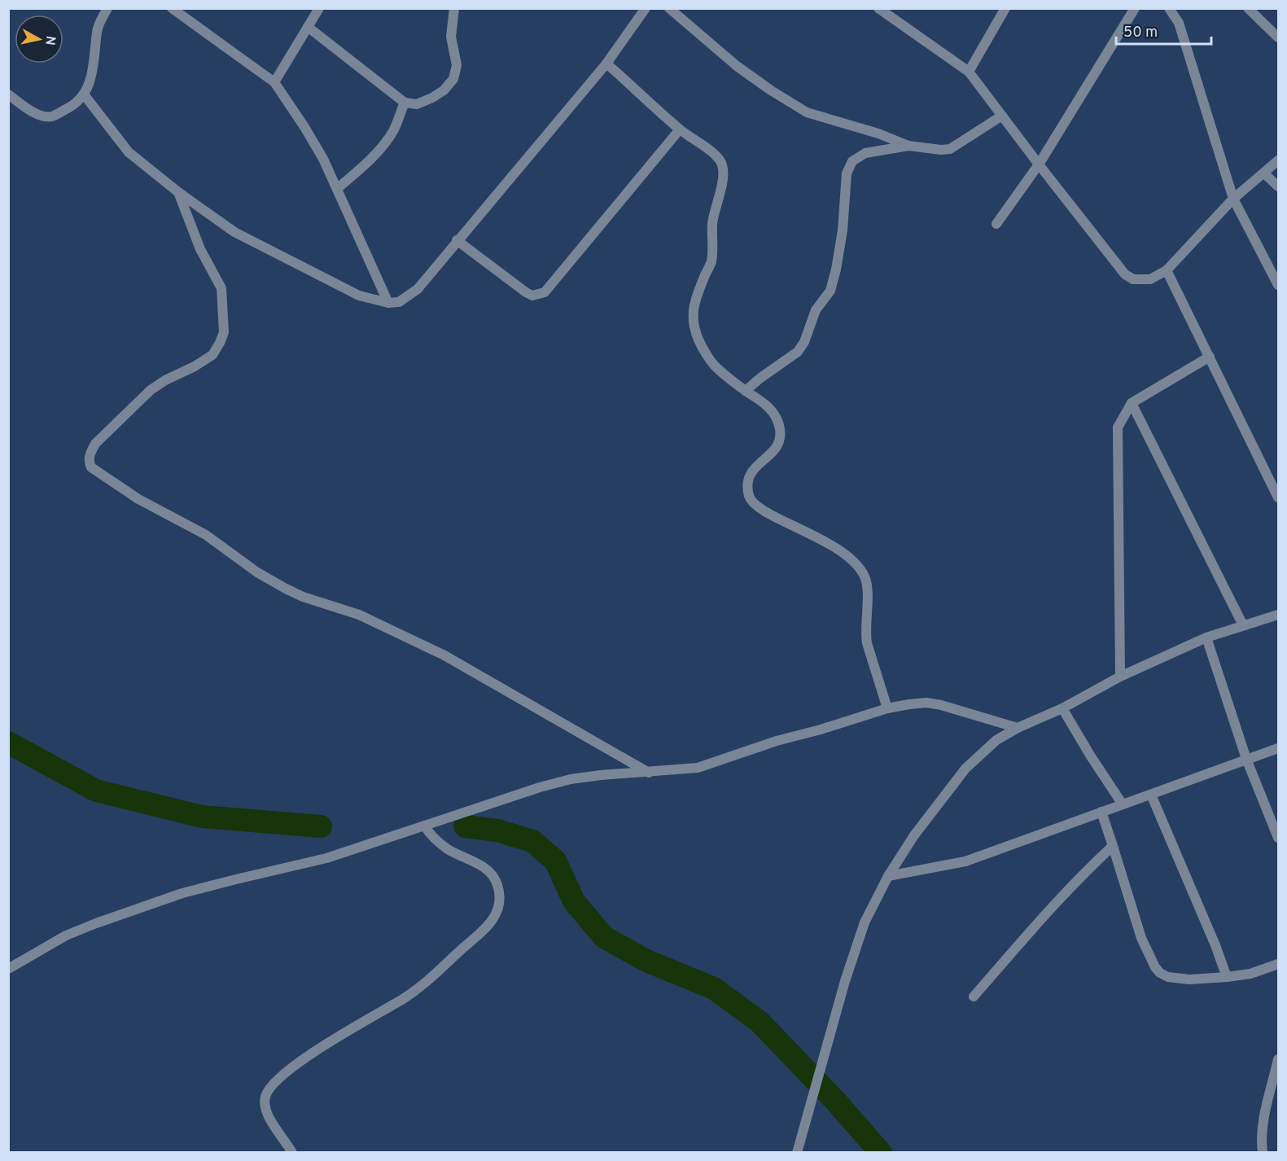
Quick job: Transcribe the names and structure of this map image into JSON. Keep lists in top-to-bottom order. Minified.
{"scale_bar":"50 m","north":"right"}
